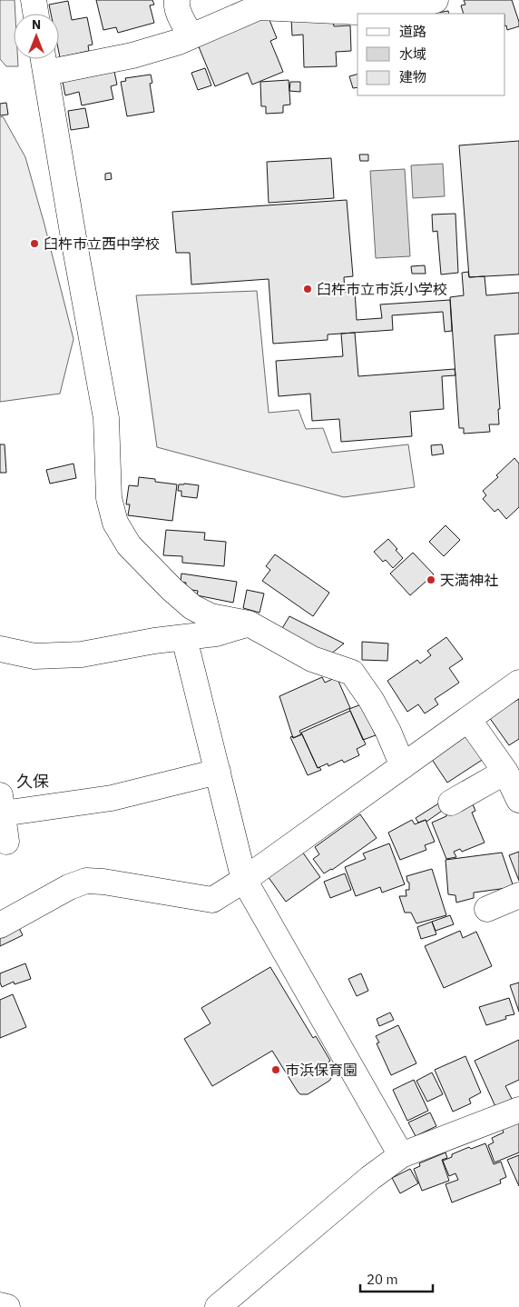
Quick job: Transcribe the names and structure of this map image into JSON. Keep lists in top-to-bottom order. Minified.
{"districts":["久保"],"places":["臼杵市立西中学校","臼杵市立市浜小学校","天満神社","市浜保育園"],"legend":["道路","水域","建物"],"scale_bar":"20 m","north":"top"}
